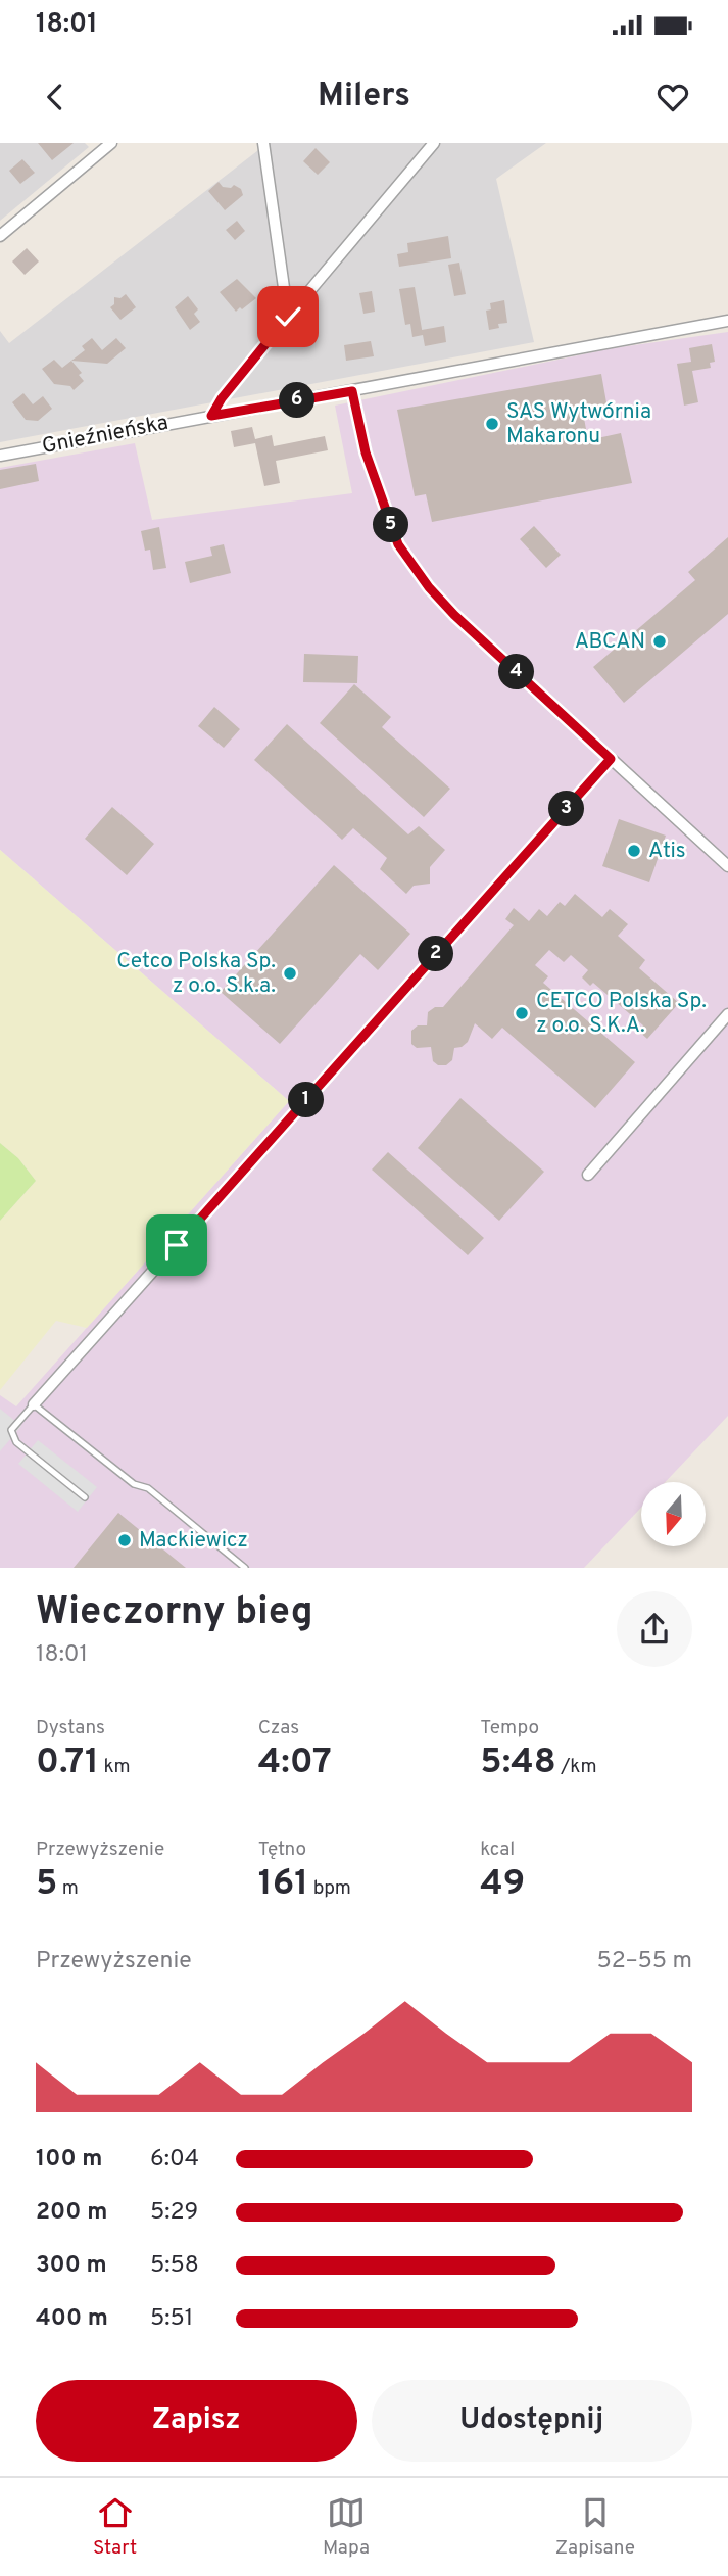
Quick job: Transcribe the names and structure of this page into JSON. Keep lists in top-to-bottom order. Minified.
{"streets":{"street":["Gnieźnieńska"]},"places":["SAS Wytwórnia Makaronu","ABCAN","Atis","Cetco Polska Sp. z o.o. S.k.a.","CETCO Polska Sp. z o.o. S.K.A.","Mackiewicz"],"north":"bottom","page":{"status":"18:01","header":"Milers","pins":["6","5","4","3","2","1"],"heading":["Wieczorny bieg","18:01"],"stats":[["Dystans","0.71 km"],["Czas","4:07"],["Tempo","5:48 /km"],["Przewyższenie","5 m"],["Tętno","161 bpm"],["kcal","49"]],"chart":["Przewyższenie","52–55 m"],"list":[{"name":"100 m","note":"6:04"},{"name":"200 m","note":"5:29"},{"name":"300 m","note":"5:58"},{"name":"400 m","note":"5:51"}],"buttons":["Zapisz","Udostępnij"],"tabs":["Start","Mapa","Zapisane"]}}
